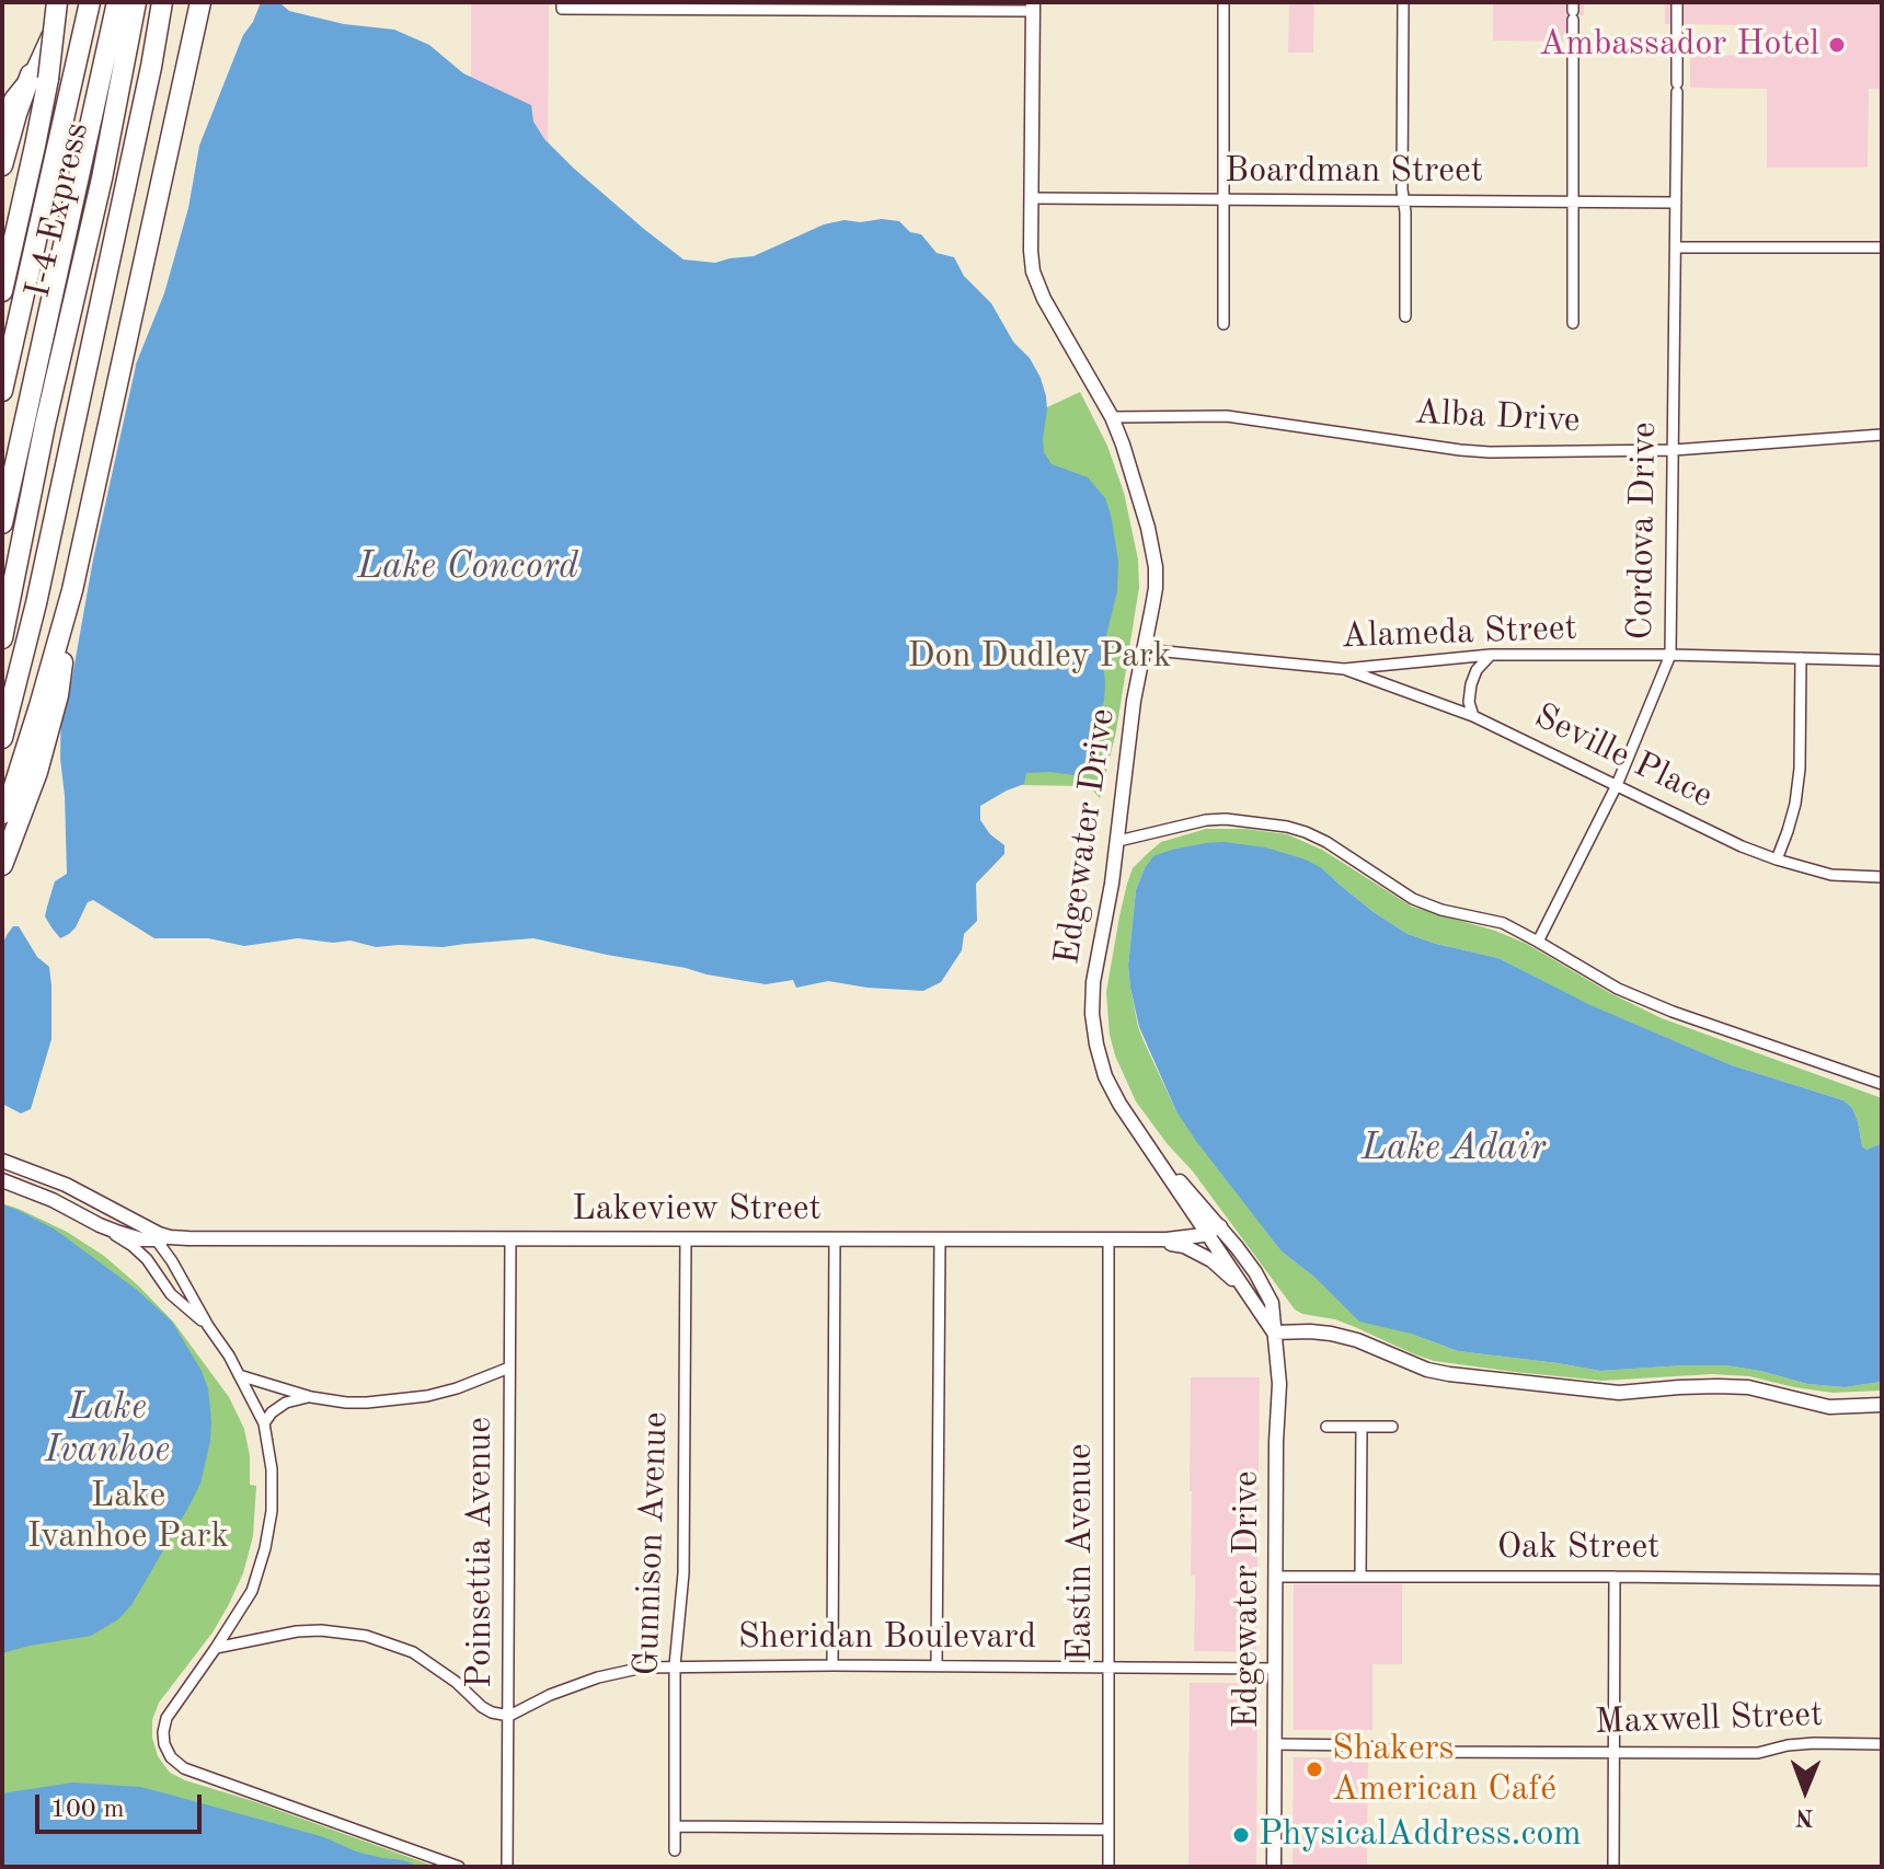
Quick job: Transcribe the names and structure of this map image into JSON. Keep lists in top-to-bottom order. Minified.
{"streets":{"highway":["I-4 Express"],"street":["Boardman Street","Alba Drive","Cordova Drive","Alameda Street","Seville Place","Edgewater Drive","Lakeview Street","Gunnison Avenue","Oak Street","Poinsettia Avenue","Eastin Avenue","Sheridan Boulevard","Maxwell Street"]},"crossings":[["Boardman Street","Cordova Drive"],["Boardman Street","Edgewater Drive"],["Alba Drive","Cordova Drive"],["Alba Drive","Edgewater Drive"],["Cordova Drive","Alameda Street"],["Cordova Drive","Seville Place"],["Alameda Street","Seville Place"],["Alameda Street","Edgewater Drive"],["Edgewater Drive","Lakeview Street"],["Edgewater Drive","Oak Street"],["Edgewater Drive","Sheridan Boulevard"],["Edgewater Drive","Maxwell Street"],["Lakeview Street","Gunnison Avenue"],["Lakeview Street","Poinsettia Avenue"],["Lakeview Street","Eastin Avenue"],["Gunnison Avenue","Sheridan Boulevard"],["Poinsettia Avenue","Sheridan Boulevard"],["Eastin Avenue","Sheridan Boulevard"]],"water":["Lake Concord","Lake Adair","Lake Ivanhoe"],"parks":["Don Dudley Park","Lake Ivanhoe Park"],"places":["Ambassador Hotel","Shakers American Café","PhysicalAddress.com"],"scale_bar":"100 m","north":"bottom"}
